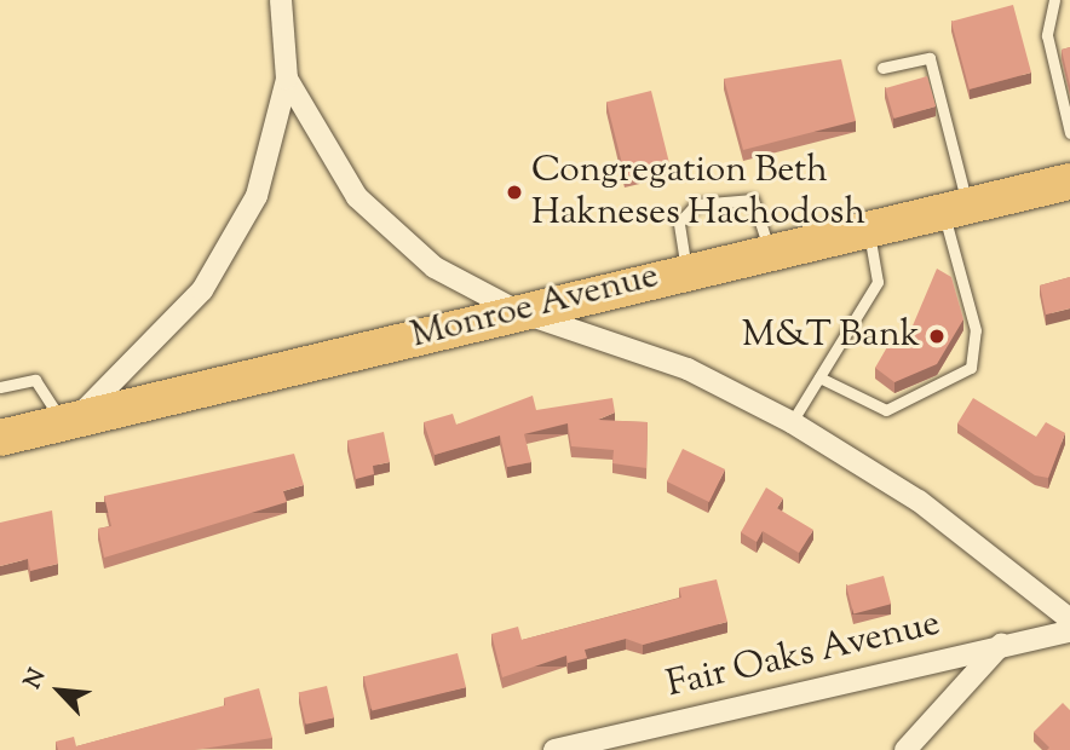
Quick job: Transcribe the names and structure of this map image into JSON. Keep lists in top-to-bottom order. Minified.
{"streets":{"main road":["Monroe Avenue"],"street":["Fair Oaks Avenue"]},"places":["Congregation Beth Hakneses Hachodosh","M&T Bank"],"north":"top left"}
